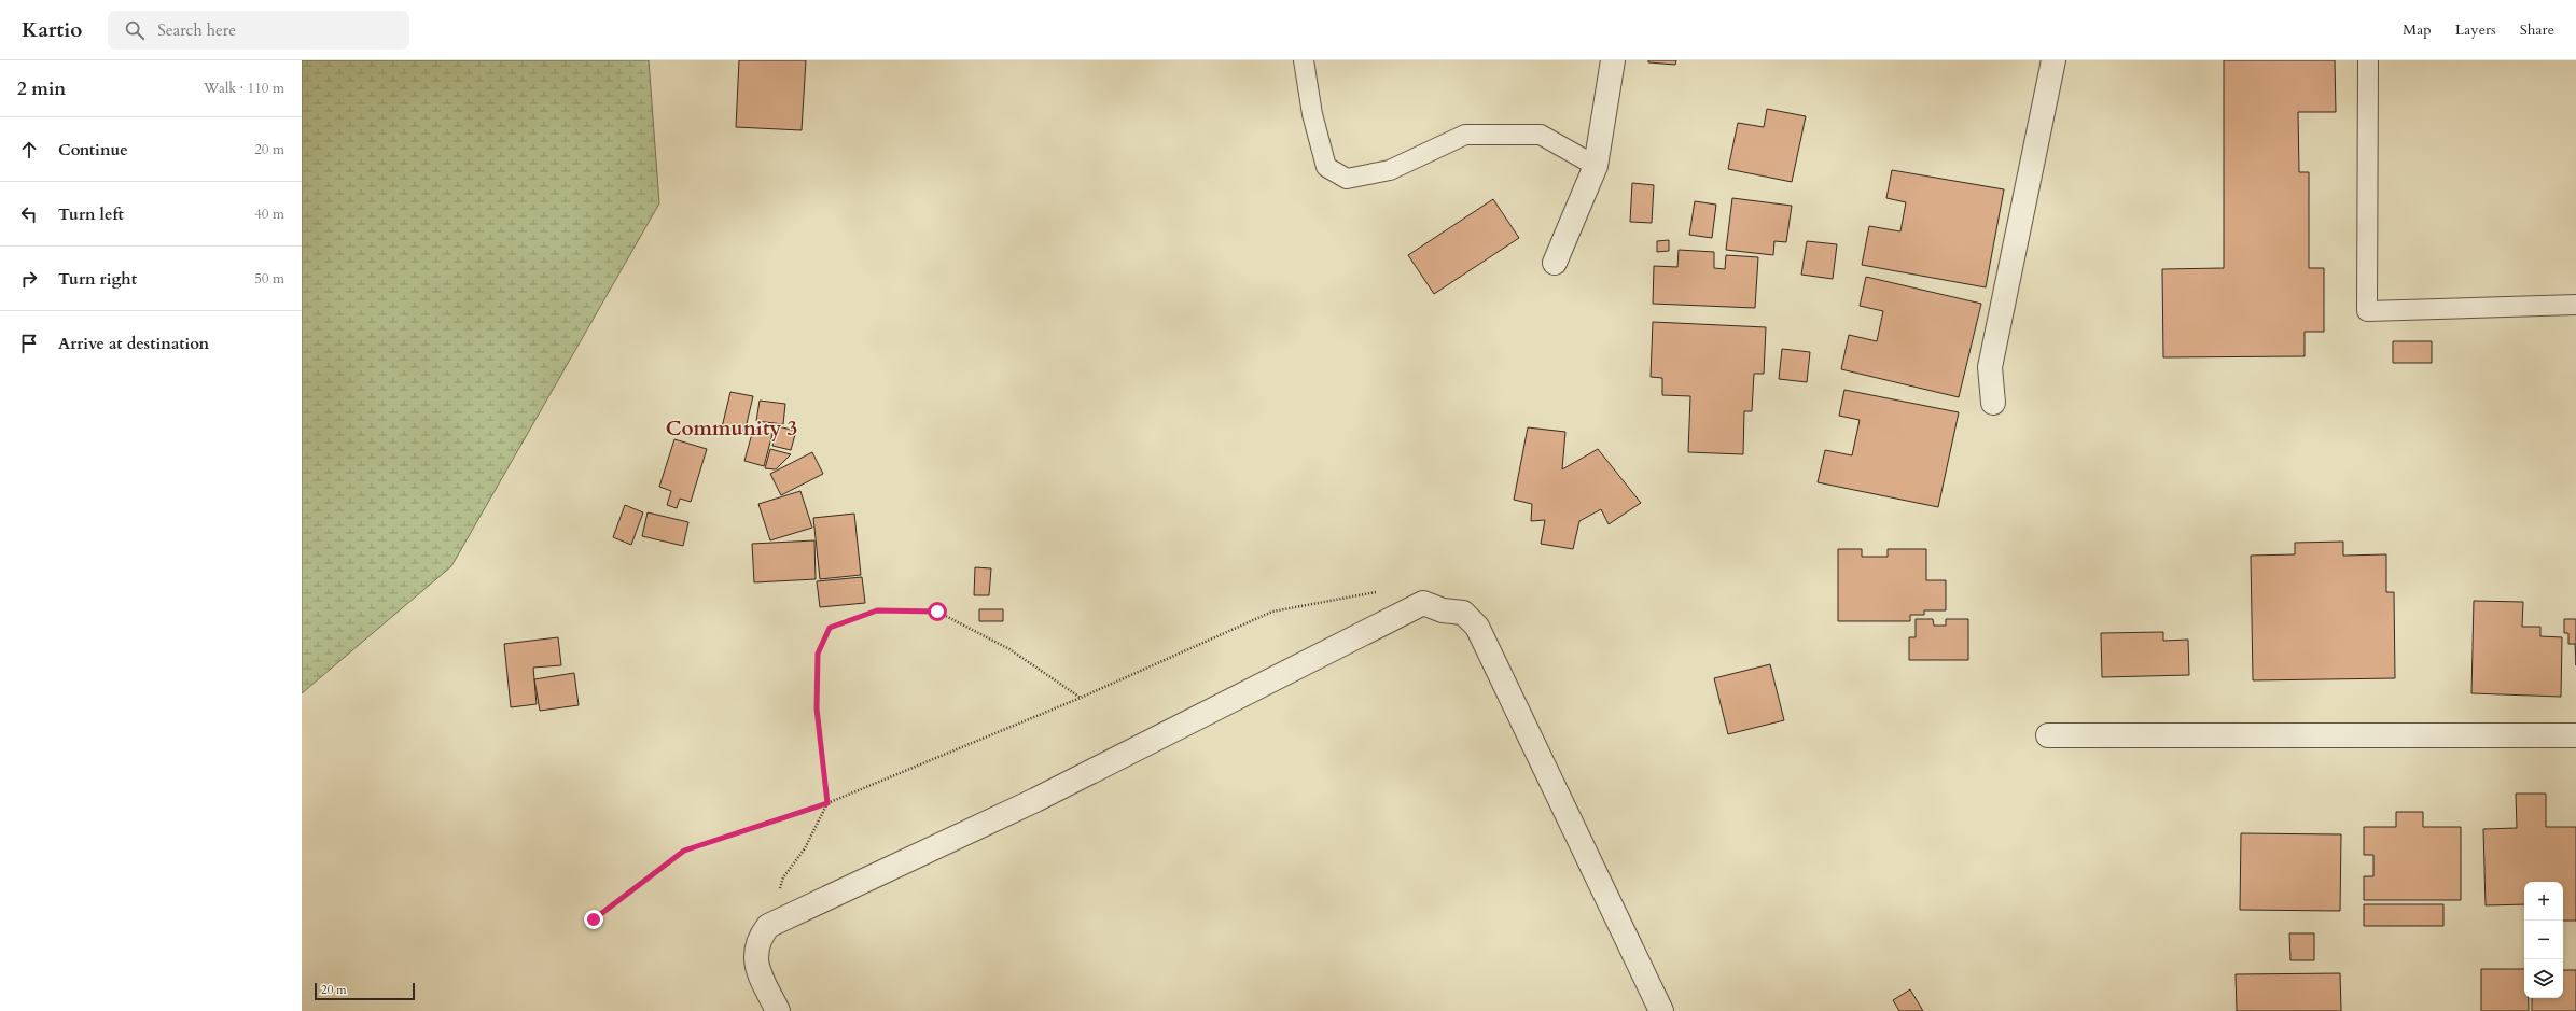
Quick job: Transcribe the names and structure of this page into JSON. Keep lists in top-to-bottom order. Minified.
{"districts":["Community 3"],"scale_bar":"20 m","page":{"header":"Kartio","search":"Search here","nav":["Map","Layers","Share"],"heading":["2 min","Walk · 110 m"],"list":[["Continue","20 m"],["Turn left","40 m"],["Turn right","50 m"],"Arrive at destination"],"map_buttons":["+","−"],"scale":"20 m"}}
